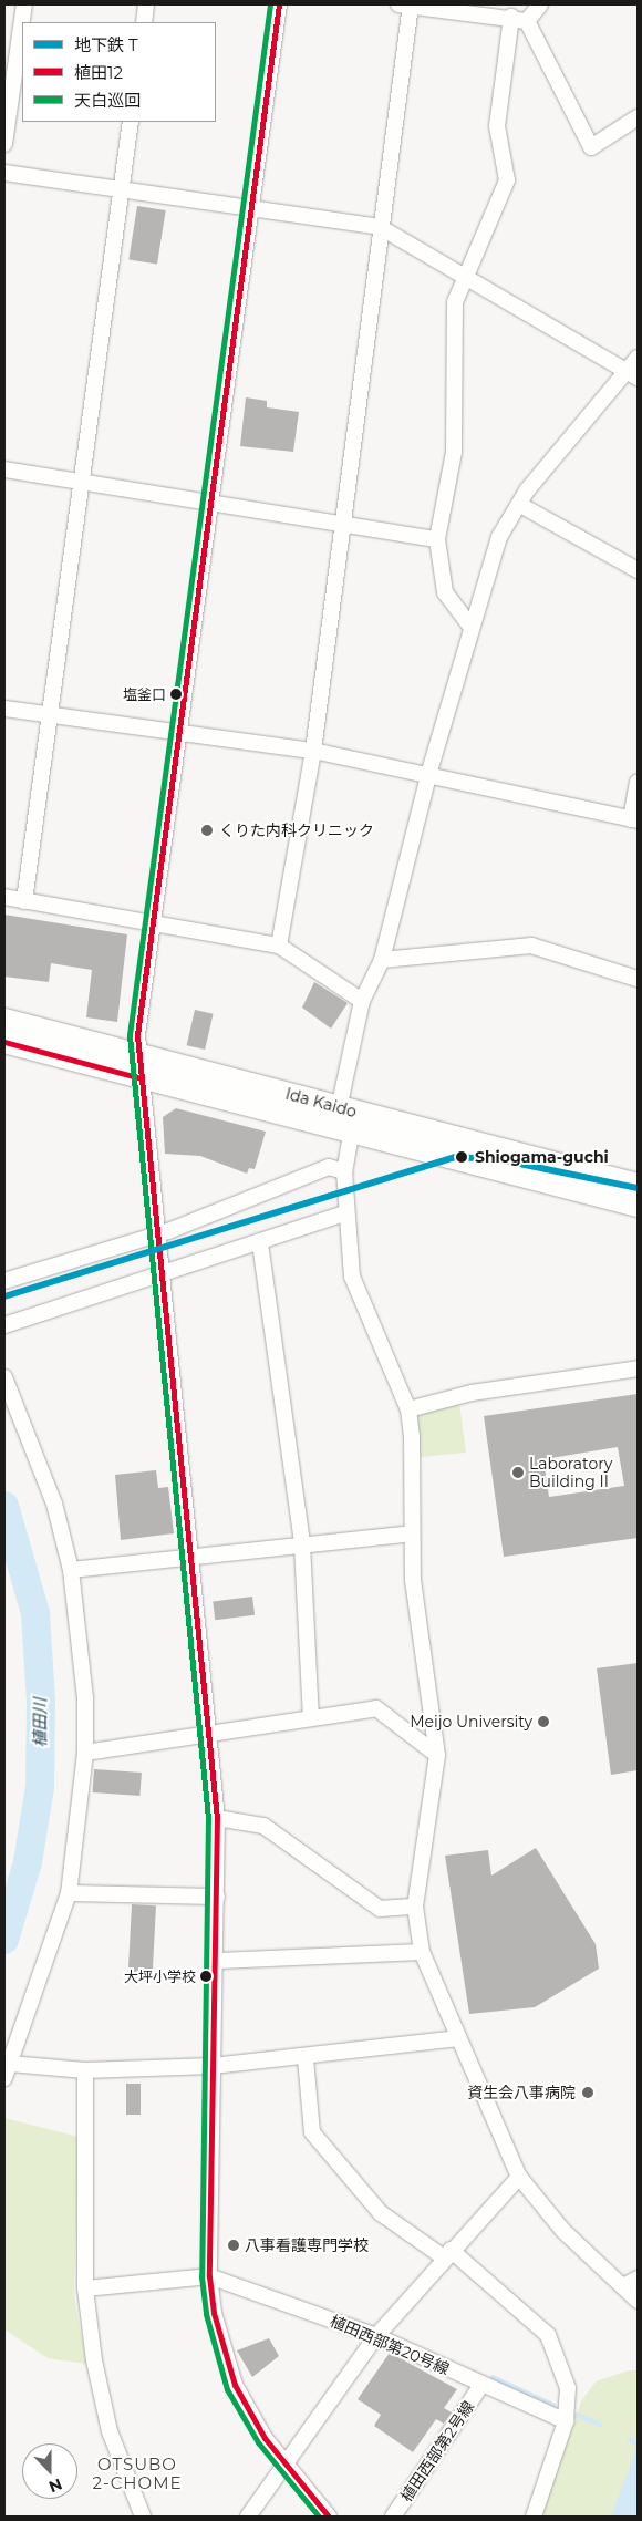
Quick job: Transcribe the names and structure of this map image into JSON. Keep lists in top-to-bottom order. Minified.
{"streets":{"highway":["Ida Kaido"],"street":["植田西部第20号線","植田西部第2号線"]},"crossings":[["植田西部第20号線","植田西部第2号線"]],"districts":["OTSUBO 2-CHOME"],"water":["植田川"],"places":["塩釜口","くりた内科クリニック","Shiogama-guchi","Laboratory Building II","Meijo University","大坪小学校","資生会八事病院","八事看護専門学校"],"lines":["transit line 植田12","transit line 天白巡回","metro line T"],"legend":["地下鉄 T","植田12","天白巡回"],"north":"bottom"}
